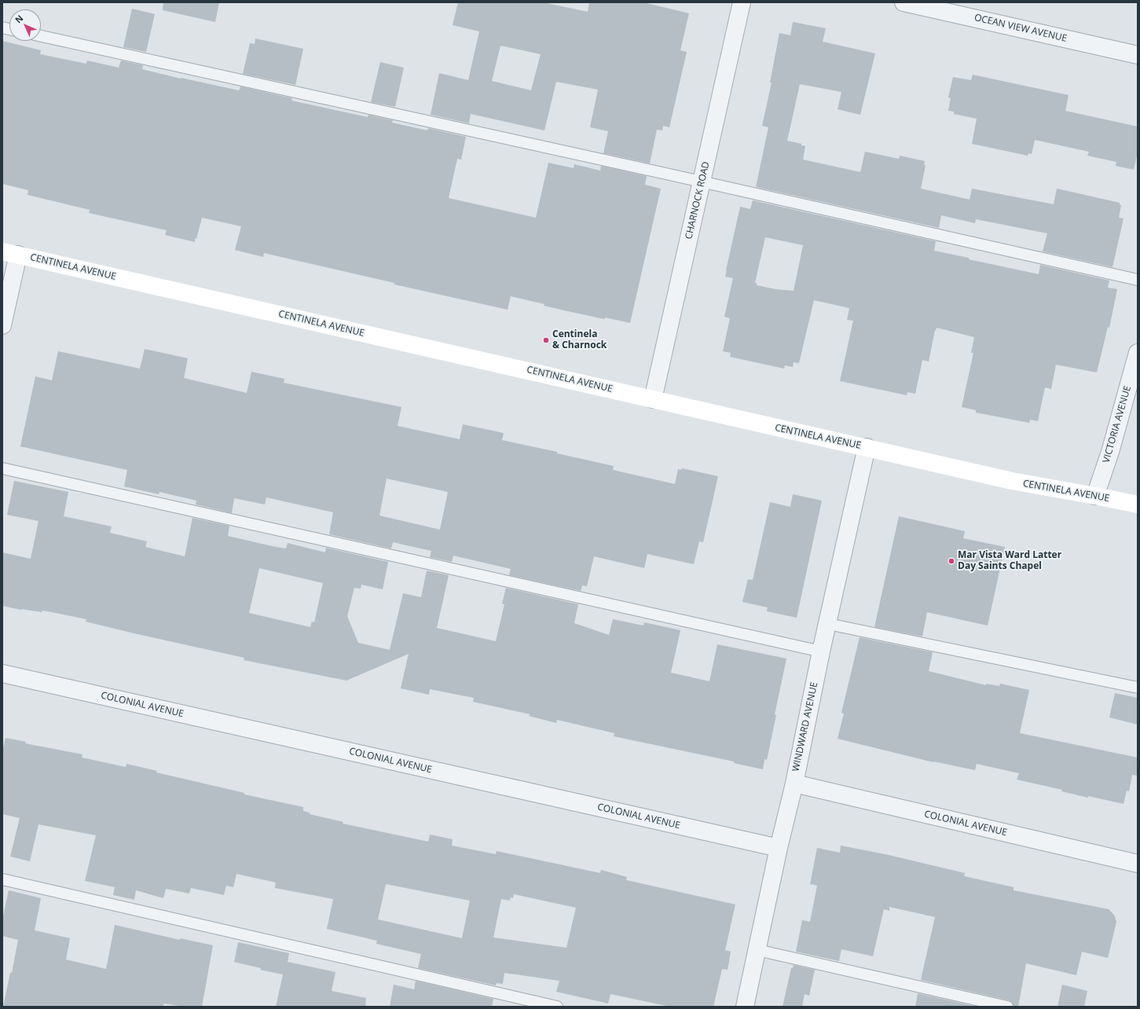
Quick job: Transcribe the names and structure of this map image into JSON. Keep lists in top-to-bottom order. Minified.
{"streets":{"main road":["CENTINELA AVENUE"],"street":["OCEAN VIEW AVENUE","CHARNOCK ROAD","VICTORIA AVENUE","COLONIAL AVENUE","WINDWARD AVENUE"]},"crossings":[["CHARNOCK ROAD","CENTINELA AVENUE"],["CENTINELA AVENUE","VICTORIA AVENUE"],["CENTINELA AVENUE","WINDWARD AVENUE"],["COLONIAL AVENUE","WINDWARD AVENUE"]],"places":["Centinela & Charnock","Mar Vista Ward Latter Day Saints Chapel"],"north":"top left"}
